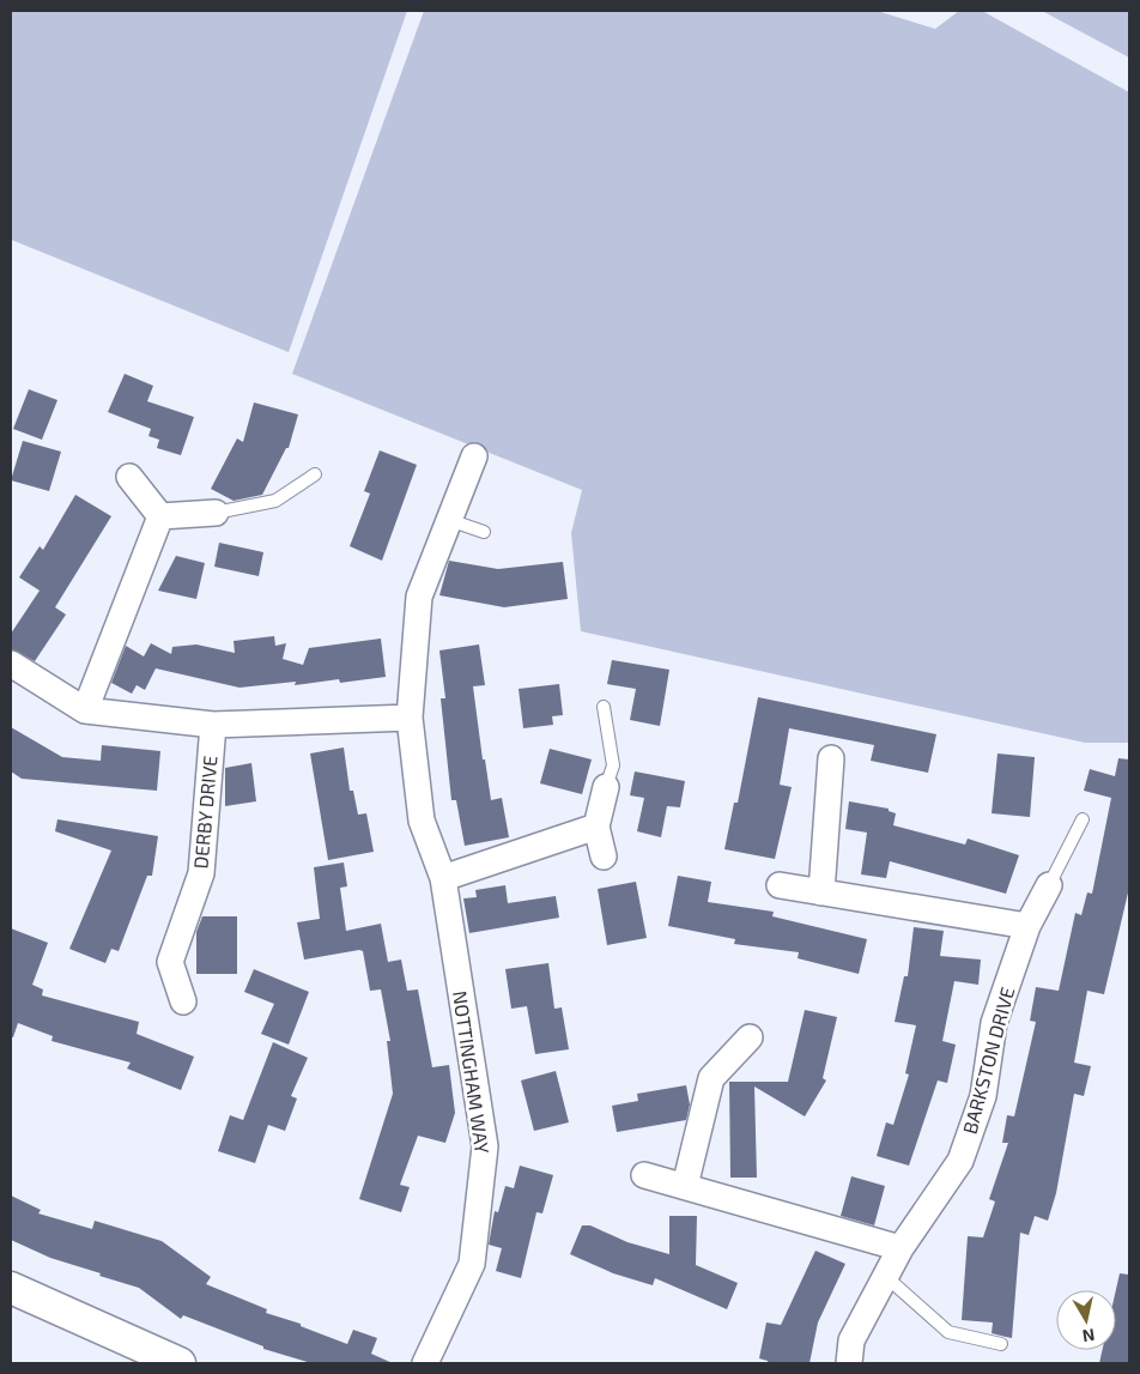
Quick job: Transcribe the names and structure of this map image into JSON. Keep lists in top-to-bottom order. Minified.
{"streets":{"street":["DERBY DRIVE","BARKSTON DRIVE","NOTTINGHAM WAY"]},"north":"bottom"}
